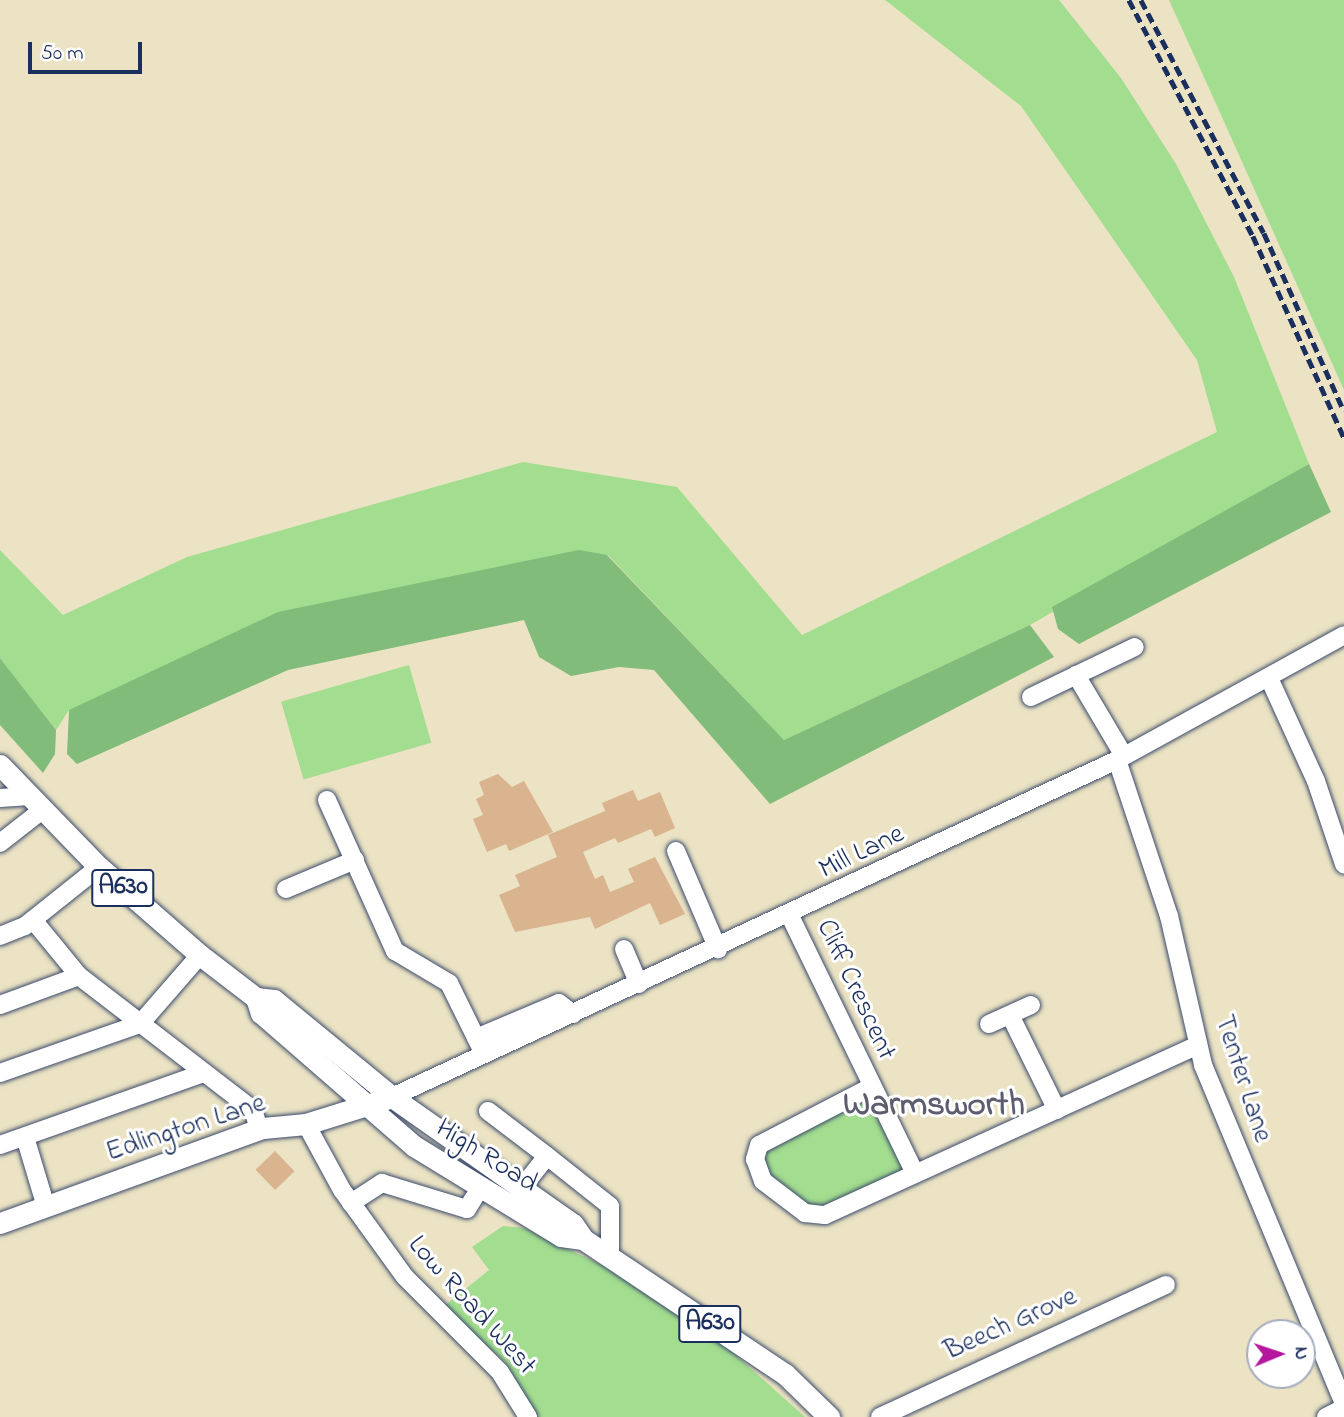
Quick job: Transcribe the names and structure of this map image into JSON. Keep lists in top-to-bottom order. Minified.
{"streets":{"main road":["A630","Edlington Lane","High Road"],"street":["Mill Lane","Cliff Crescent","Tenter Lane","Low Road West","Beech Grove"]},"crossings":[["Mill Lane","A630"],["Mill Lane","Cliff Crescent"],["Mill Lane","Tenter Lane"],["Mill Lane","Edlington Lane"],["Mill Lane","High Road"],["A630","Edlington Lane"],["A630","High Road"],["Cliff Crescent","Tenter Lane"],["Edlington Lane","High Road"],["Edlington Lane","Low Road West"]],"districts":["Warmsworth"],"scale_bar":"50 m","north":"right"}
